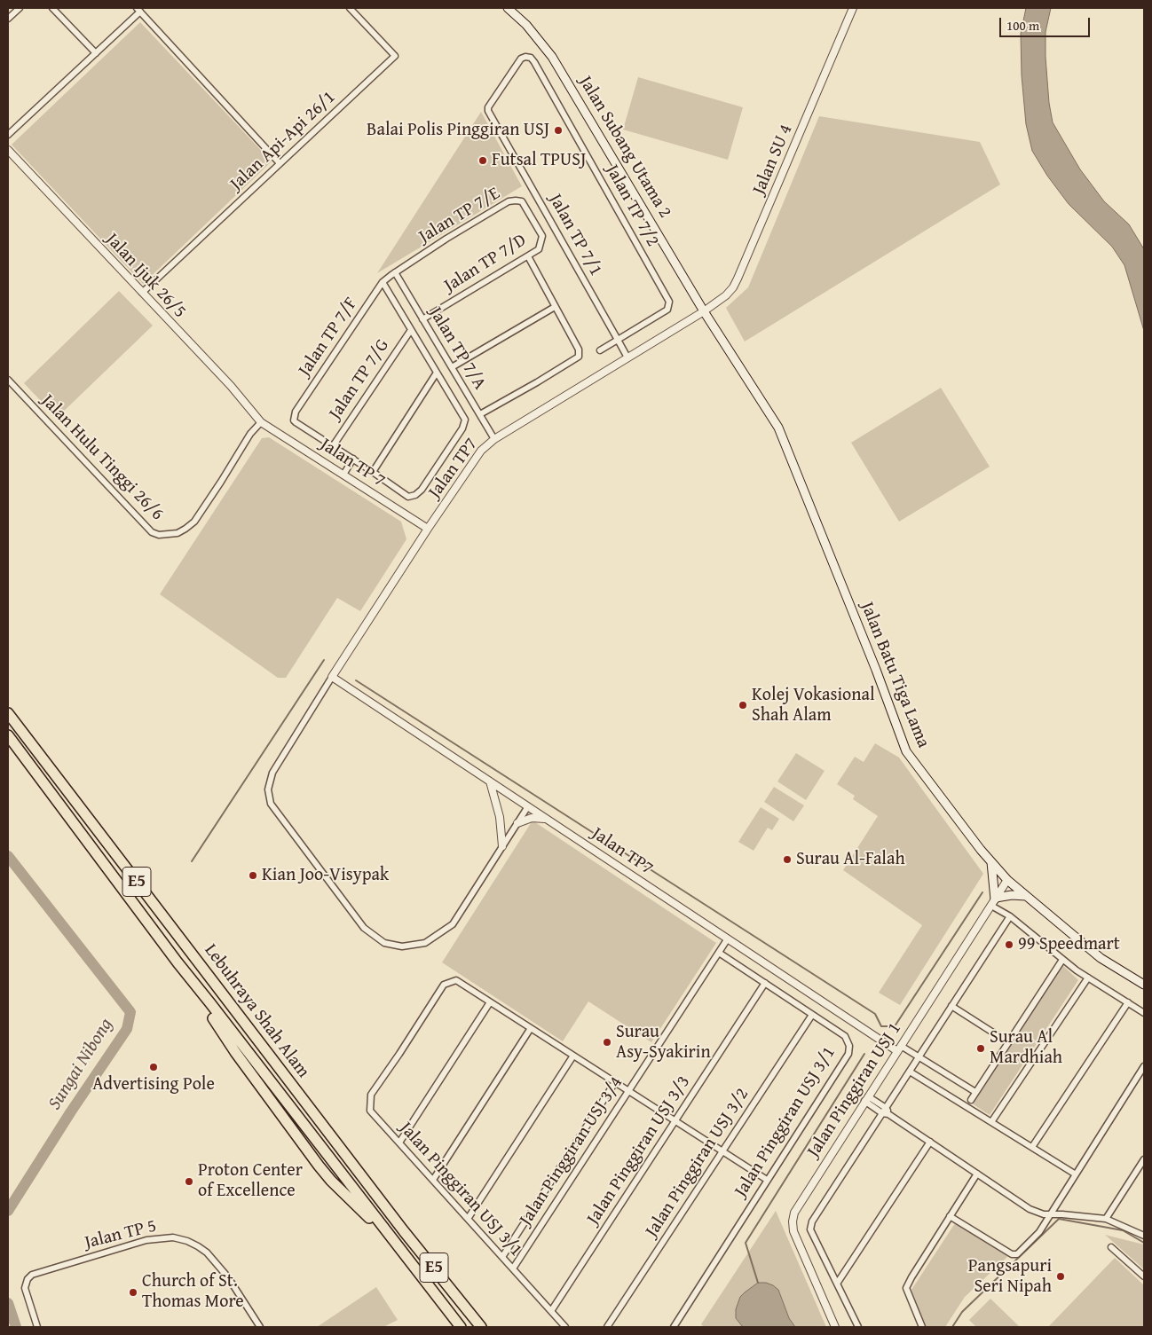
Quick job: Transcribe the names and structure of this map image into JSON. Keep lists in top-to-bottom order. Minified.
{"streets":{"highway":["E5","Lebuhraya Shah Alam"],"main road":["Jalan Subang Utama 2","Jalan Batu Tiga Lama"],"street":["Jalan Api-Api 26/1","Jalan SU 4","Jalan TP 7/2","Jalan TP 7/E","Jalan TP 7/1","Jalan TP 7/D","Jalan Ijuk 26/5","Jalan TP 7/F","Jalan TP 7/A","Jalan TP 7/G","Jalan Hulu Tinggi 26/6","Jalan TP 7","Jalan TP7","Jalan Pinggiran USJ 1","Jalan Pinggiran USJ 3/1","Jalan Pinggiran USJ 3/3","Jalan Pinggiran USJ 3/4","Jalan Pinggiran USJ 3/2","Jalan TP 5"]},"crossings":[["Jalan Api-Api 26/1","Jalan Ijuk 26/5"],["Jalan Subang Utama 2","Jalan SU 4"],["Jalan Subang Utama 2","Jalan TP7"],["Jalan Subang Utama 2","Jalan Batu Tiga Lama"],["Jalan SU 4","Jalan TP7"],["Jalan SU 4","Jalan Batu Tiga Lama"],["Jalan TP 7/2","Jalan TP 7/1"],["Jalan TP 7/E","Jalan TP 7/D"],["Jalan TP 7/E","Jalan TP 7/F"],["Jalan TP 7/E","Jalan TP 7/A"],["Jalan TP 7/1","Jalan TP7"],["Jalan TP 7/D","Jalan TP 7/A"],["Jalan Ijuk 26/5","Jalan Hulu Tinggi 26/6"],["Jalan Ijuk 26/5","Jalan TP 7"],["Jalan TP 7/F","Jalan TP 7/A"],["Jalan TP 7/F","Jalan TP 7/G"],["Jalan TP 7/A","Jalan TP7"],["Jalan Hulu Tinggi 26/6","Jalan TP 7"],["Jalan TP 7","Jalan TP7"],["Jalan TP7","Jalan Batu Tiga Lama"],["Jalan TP7","Jalan Pinggiran USJ 1"],["Jalan TP7","Jalan Pinggiran USJ 3/4"],["Jalan Batu Tiga Lama","Jalan Pinggiran USJ 1"],["Jalan Pinggiran USJ 3/1","Jalan Pinggiran USJ 3/3"],["Jalan Pinggiran USJ 3/1","Jalan Pinggiran USJ 3/4"],["Jalan Pinggiran USJ 3/1","Jalan Pinggiran USJ 3/2"]],"water":["Sungai Nibong"],"places":["Balai Polis Pinggiran USJ","Futsal TPUSJ","Kolej Vokasional Shah Alam","Surau Al-Falah","Kian Joo-Visypak","99 Speedmart","Surau Asy-Syakirin","Surau Al Mardhiah","Advertising Pole","Proton Center of Excellence","Pangsapuri Seri Nipah","Church of St. Thomas More"],"scale_bar":"100 m"}
